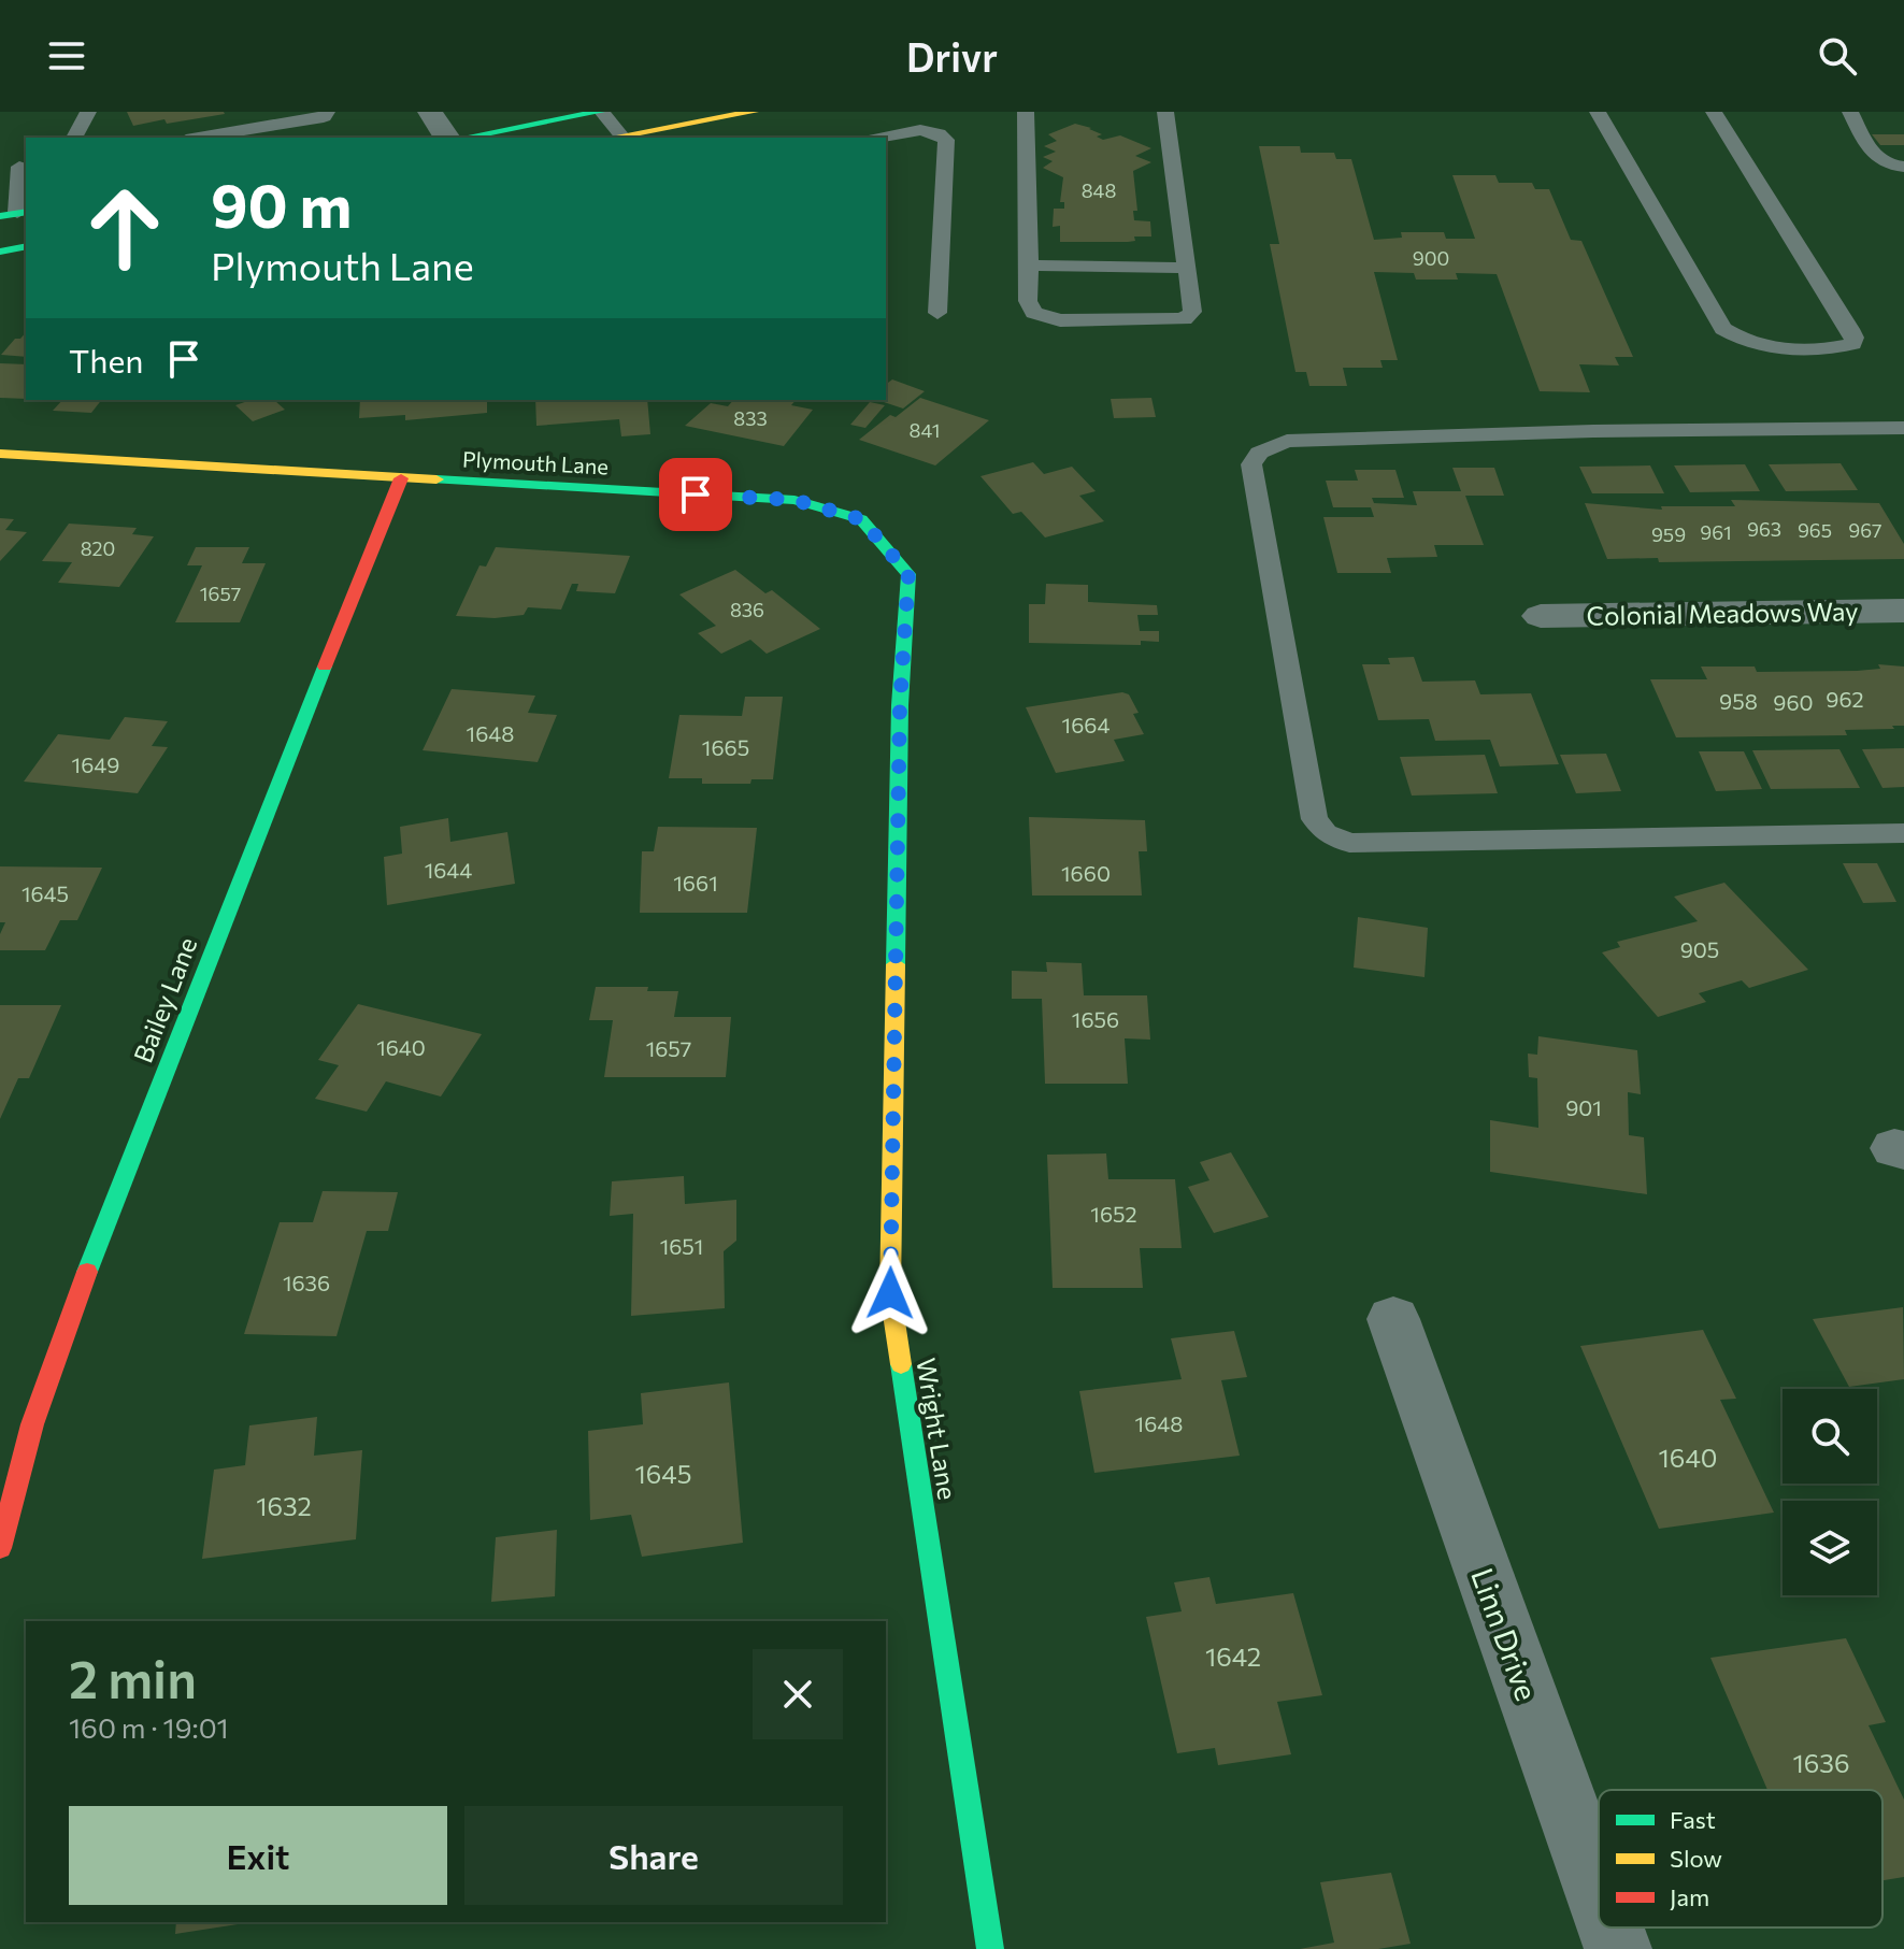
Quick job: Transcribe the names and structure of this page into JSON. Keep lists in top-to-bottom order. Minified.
{"streets":{"street":["Plymouth Lane","Colonial Meadows Way","Bailey Lane","Wright Lane","Linn Drive"]},"crossings":[["Plymouth Lane","Bailey Lane"],["Plymouth Lane","Wright Lane"]],"house_numbers":["848","900","833","841","963","965","967","961","959","820","1657","836","962","958","960","1664","1648","1665","1649","1644","1660","1661","1645","905","1656","1640","1657","901","1652","1651","1636","1648","1640","1645","1632","1642","1636"],"legend":["Fast","Slow","Jam"],"page":{"header":"Drivr","turn":["90 m","Plymouth Lane"],"then":"Then","heading":["2 min","160 m · 19:01"],"buttons":["Exit","Share"]}}
